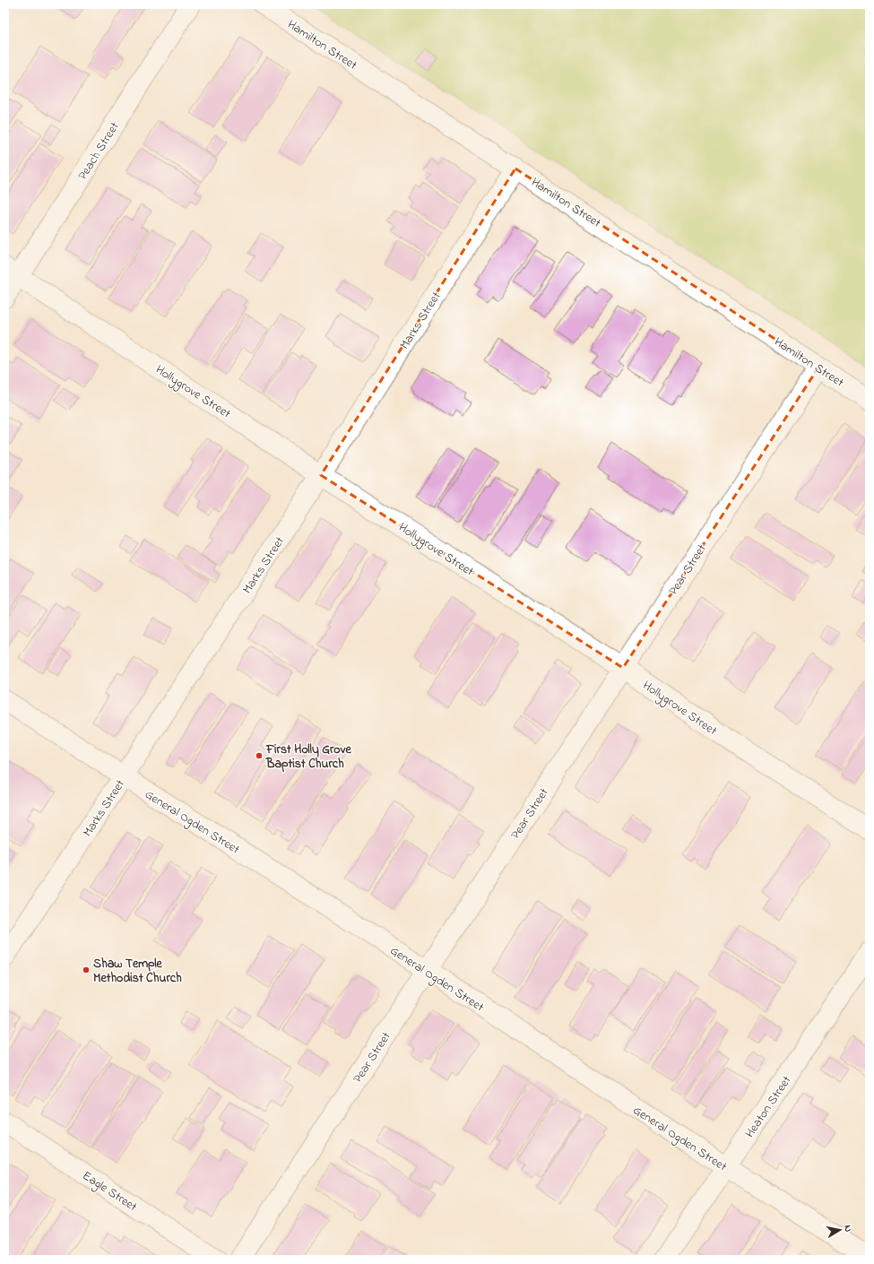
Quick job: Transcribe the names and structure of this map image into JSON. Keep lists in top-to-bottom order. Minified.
{"streets":{"street":["Hamilton Street","Peach Street","Marks Street","Hollygrove Street","Pear Street","General Ogden Street","Heaton Street","Eagle Street"]},"crossings":[["Hamilton Street","Marks Street"],["Hamilton Street","Pear Street"],["Peach Street","Hollygrove Street"],["Marks Street","Hollygrove Street"],["Marks Street","General Ogden Street"],["Hollygrove Street","Pear Street"],["Pear Street","General Ogden Street"],["General Ogden Street","Heaton Street"]],"places":["First Holly Grove Baptist Church","Shaw Temple Methodist Church"],"north":"right"}
